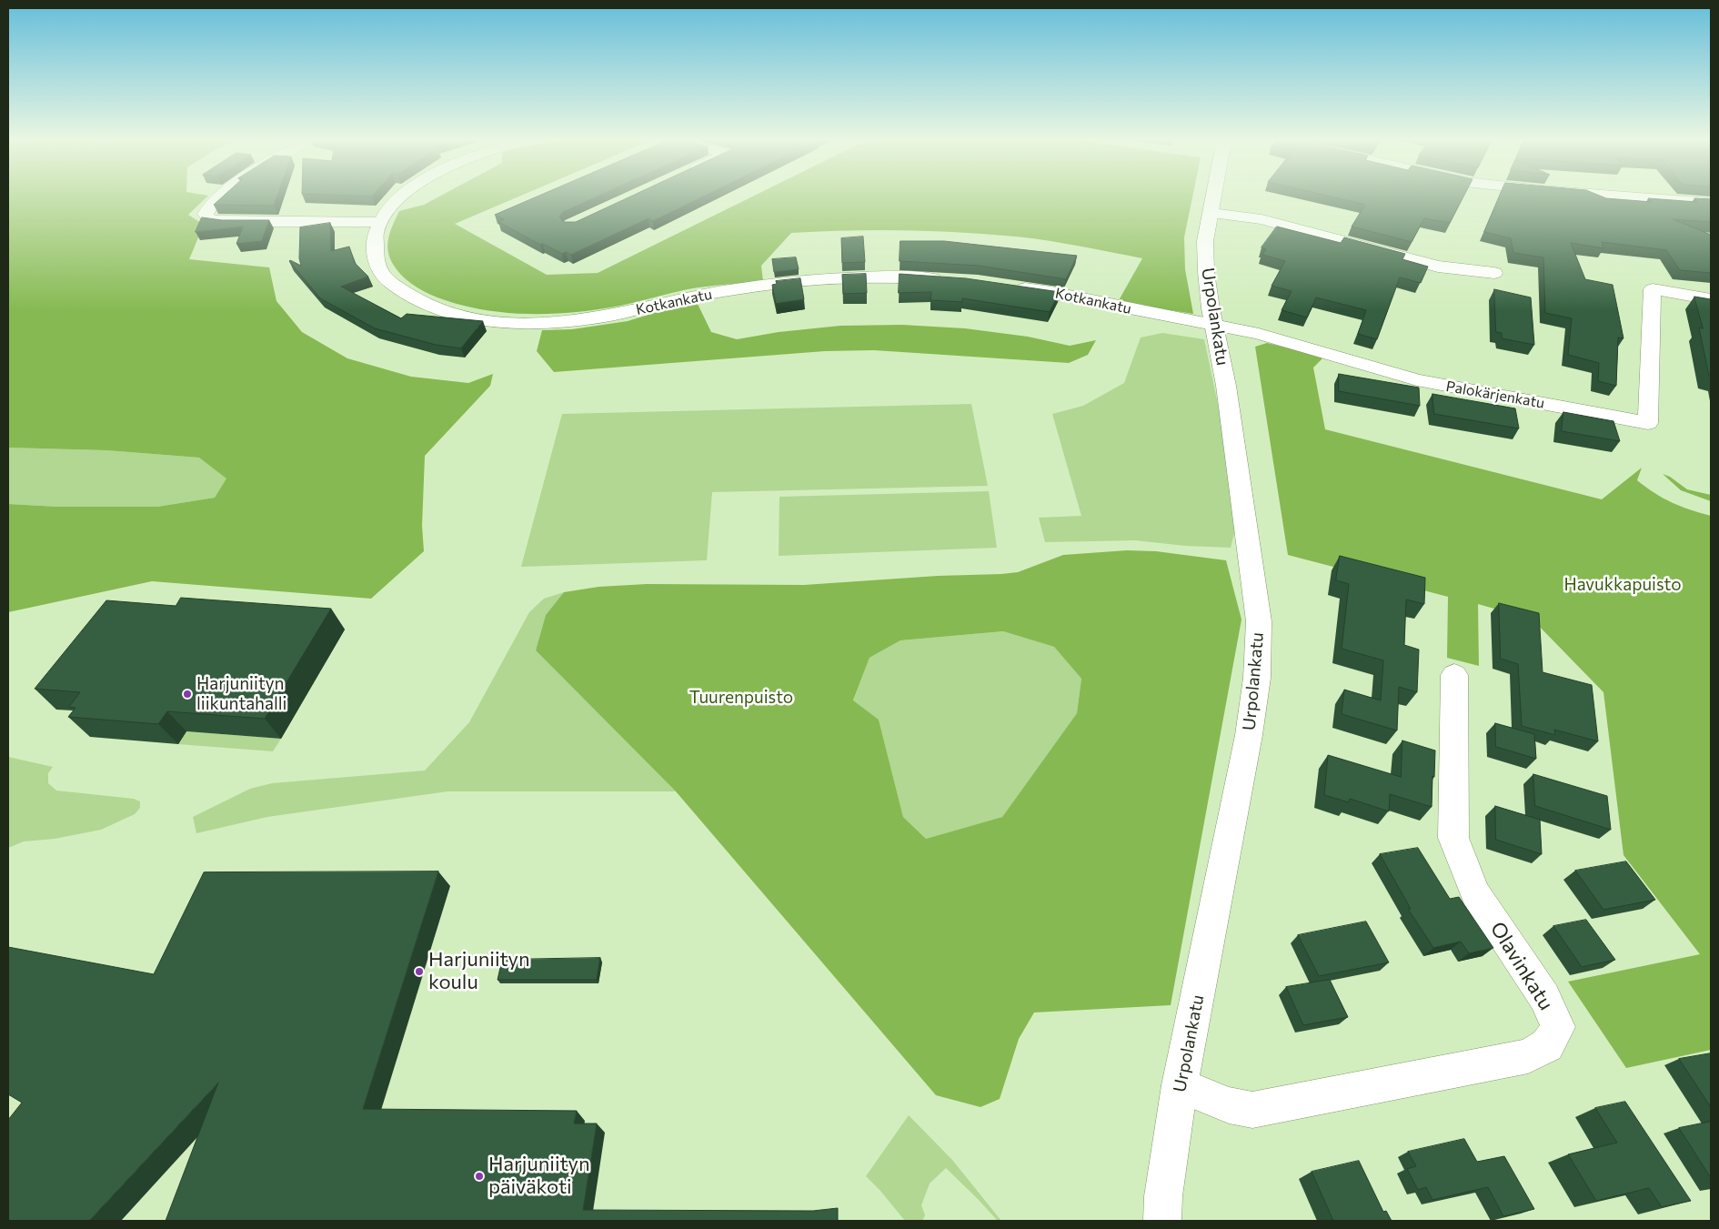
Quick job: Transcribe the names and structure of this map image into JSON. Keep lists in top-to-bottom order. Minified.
{"streets":{"street":["Kotkankatu","Urpolankatu","Palokärjenkatu","Olavinkatu"]},"crossings":[["Kotkankatu","Urpolankatu"],["Kotkankatu","Palokärjenkatu"],["Urpolankatu","Palokärjenkatu"],["Urpolankatu","Olavinkatu"]],"parks":["Havukkapuisto","Tuurenpuisto"],"places":["Harjuniityn liikuntahalli","Harjuniityn koulu","Harjuniityn päiväkoti"]}
